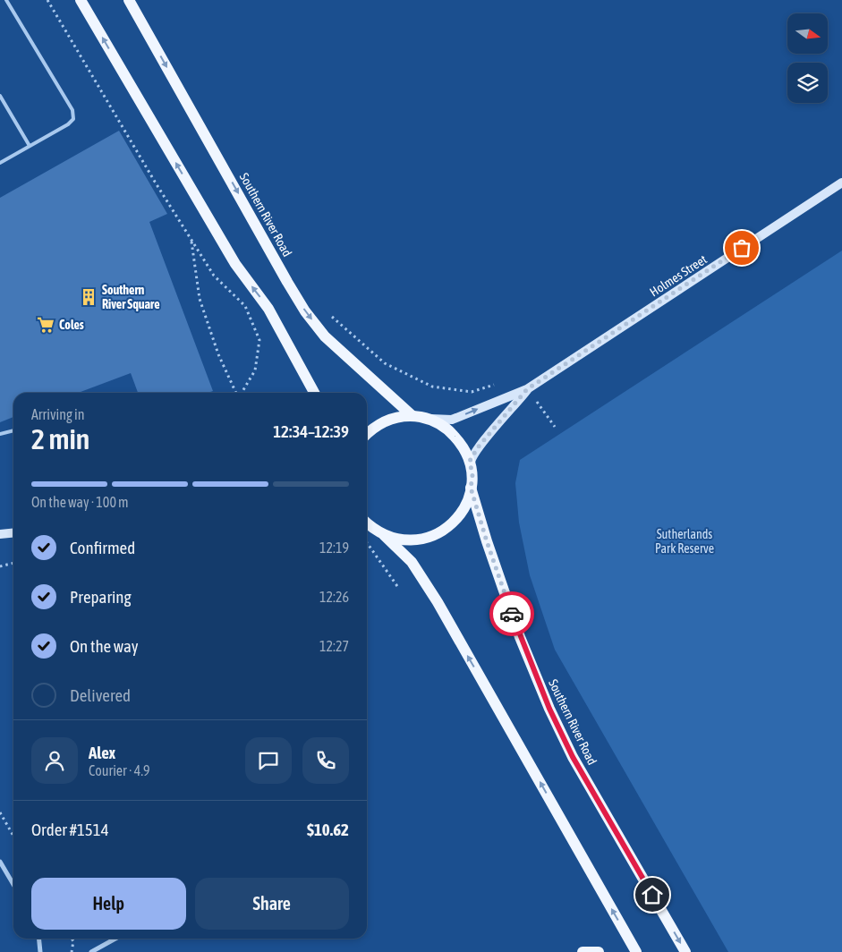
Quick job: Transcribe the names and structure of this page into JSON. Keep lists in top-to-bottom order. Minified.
{"streets":{"main road":["Southern River Road","Holmes Street"]},"parks":["Sutherlands Park Reserve"],"places":{"building":["Southern River Square"],"supermarket":["Coles"]},"north":"right","page":{"heading":["2 min","Arriving in","12:34–12:39"],"panel":["Alex","Courier · 4.9","Order #1514","$10.62"],"bar":"On the way · 100 m","list":[["Confirmed","12:19"],["Preparing","12:26"],["On the way","12:27"],"Delivered"],"buttons":["Help","Share"]}}
